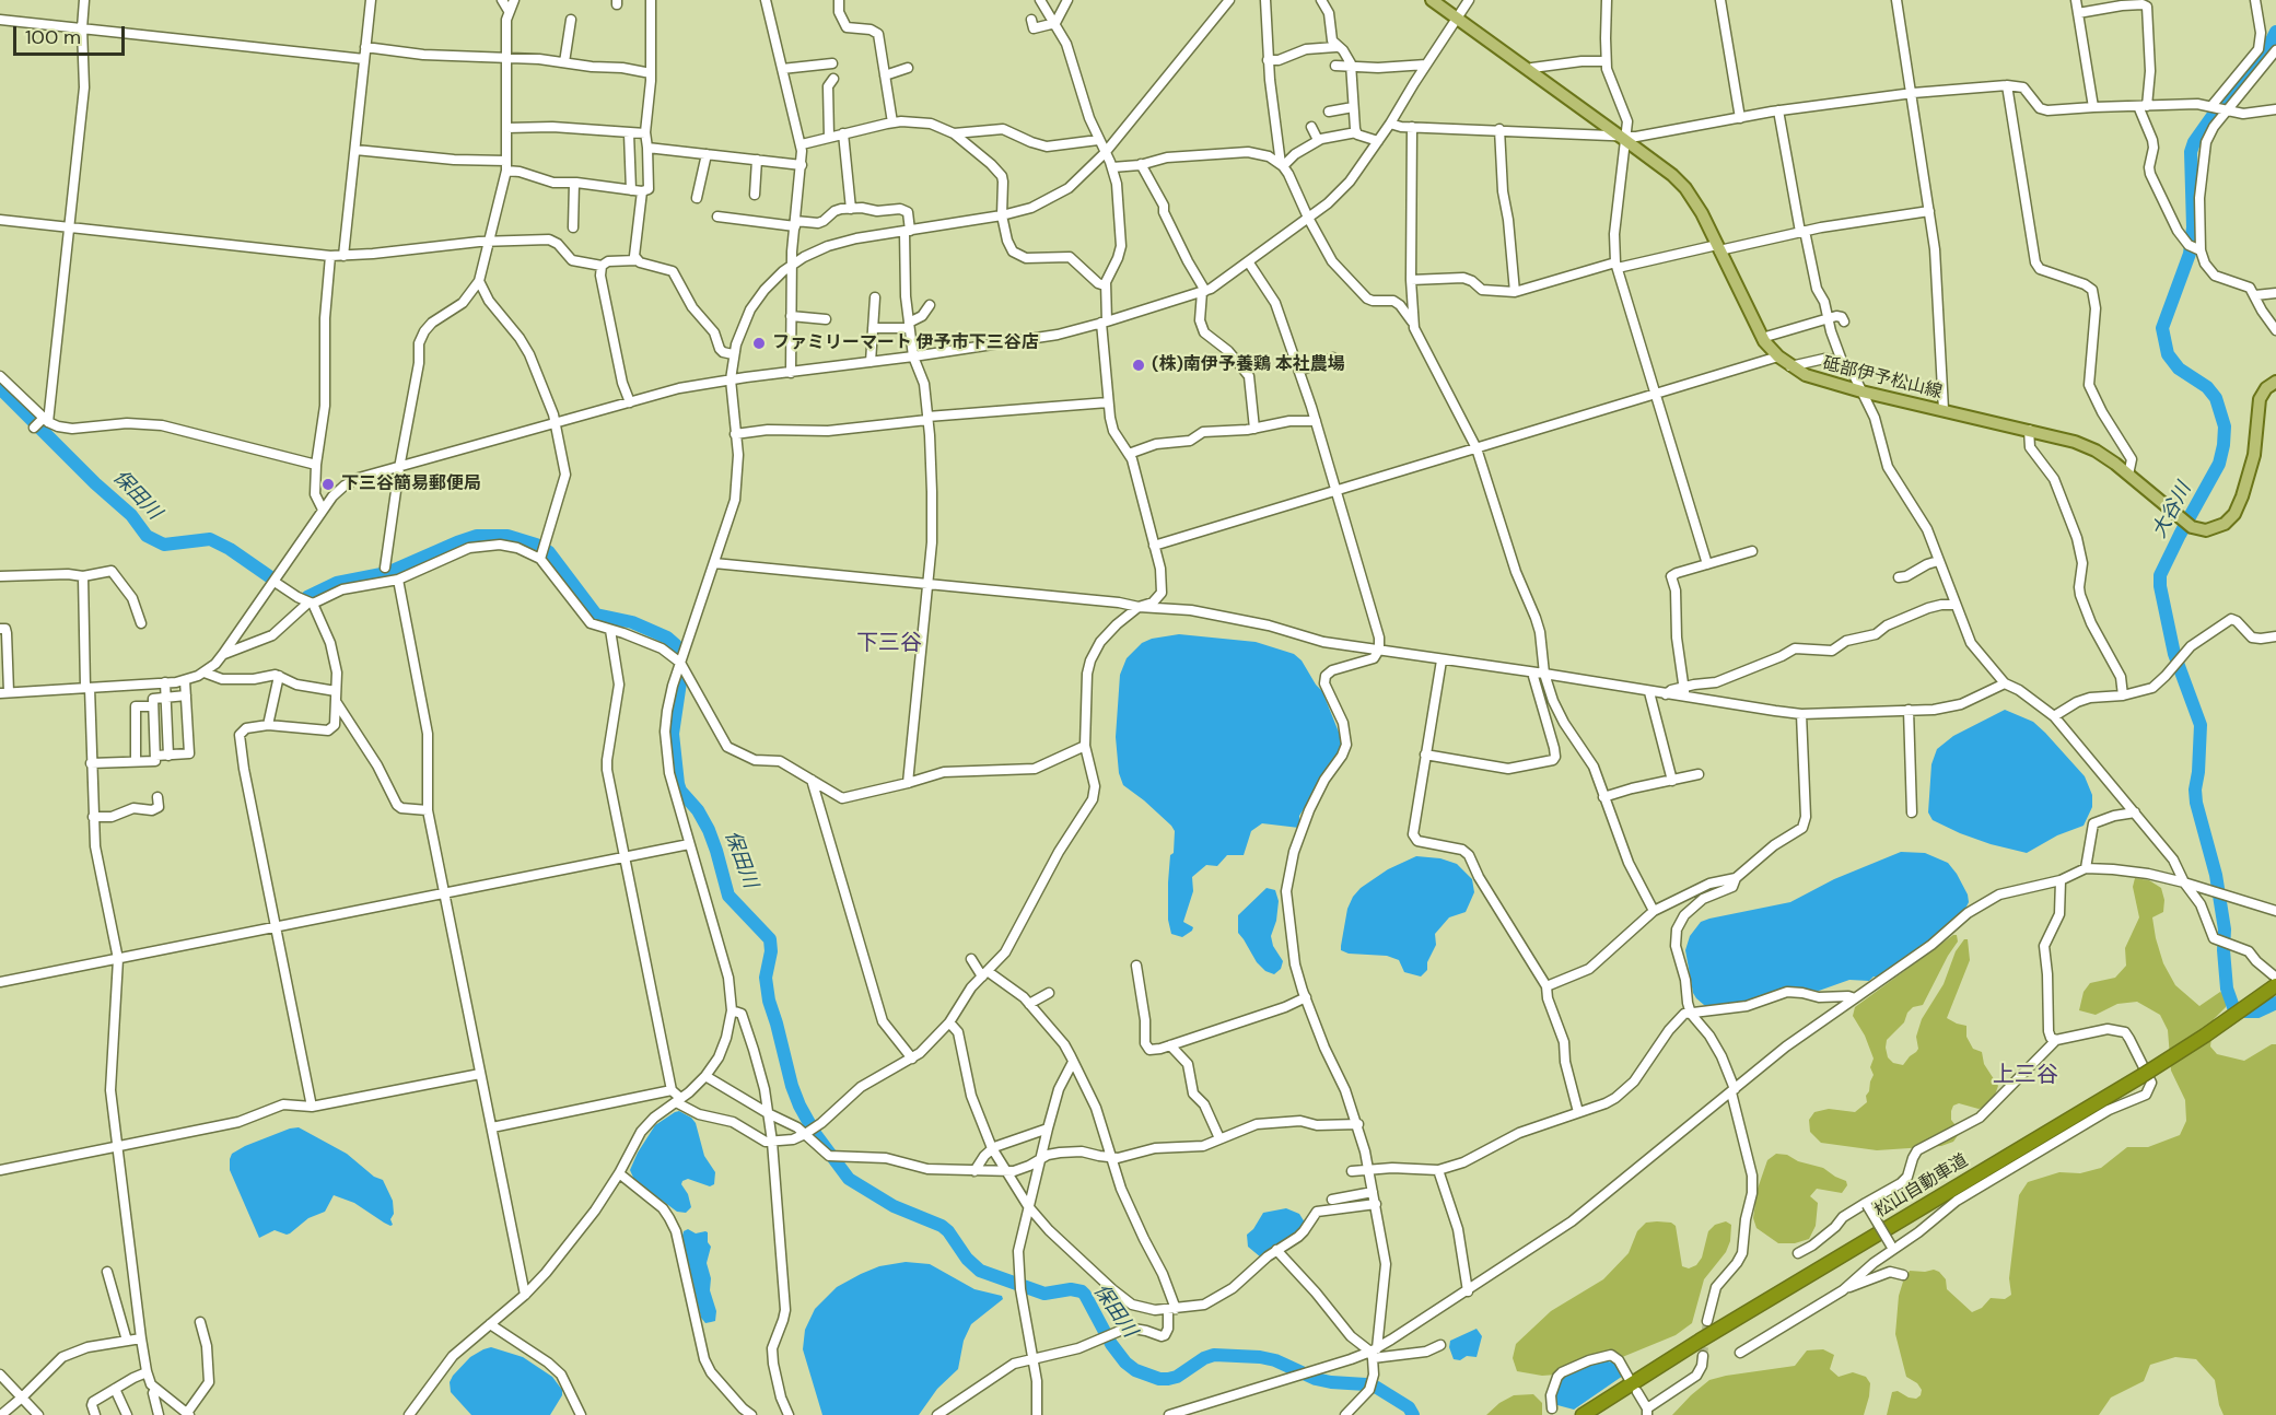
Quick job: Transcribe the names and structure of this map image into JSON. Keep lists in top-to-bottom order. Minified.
{"streets":{"highway":["松山自動車道"],"main road":["砥部伊予松山線"]},"districts":["下三谷","上三谷"],"water":["保田川","大谷川"],"places":["ファミリーマート 伊予市下三谷店","(株)南伊予養鶏 本社農場","下三谷簡易郵便局"],"scale_bar":"100 m"}
